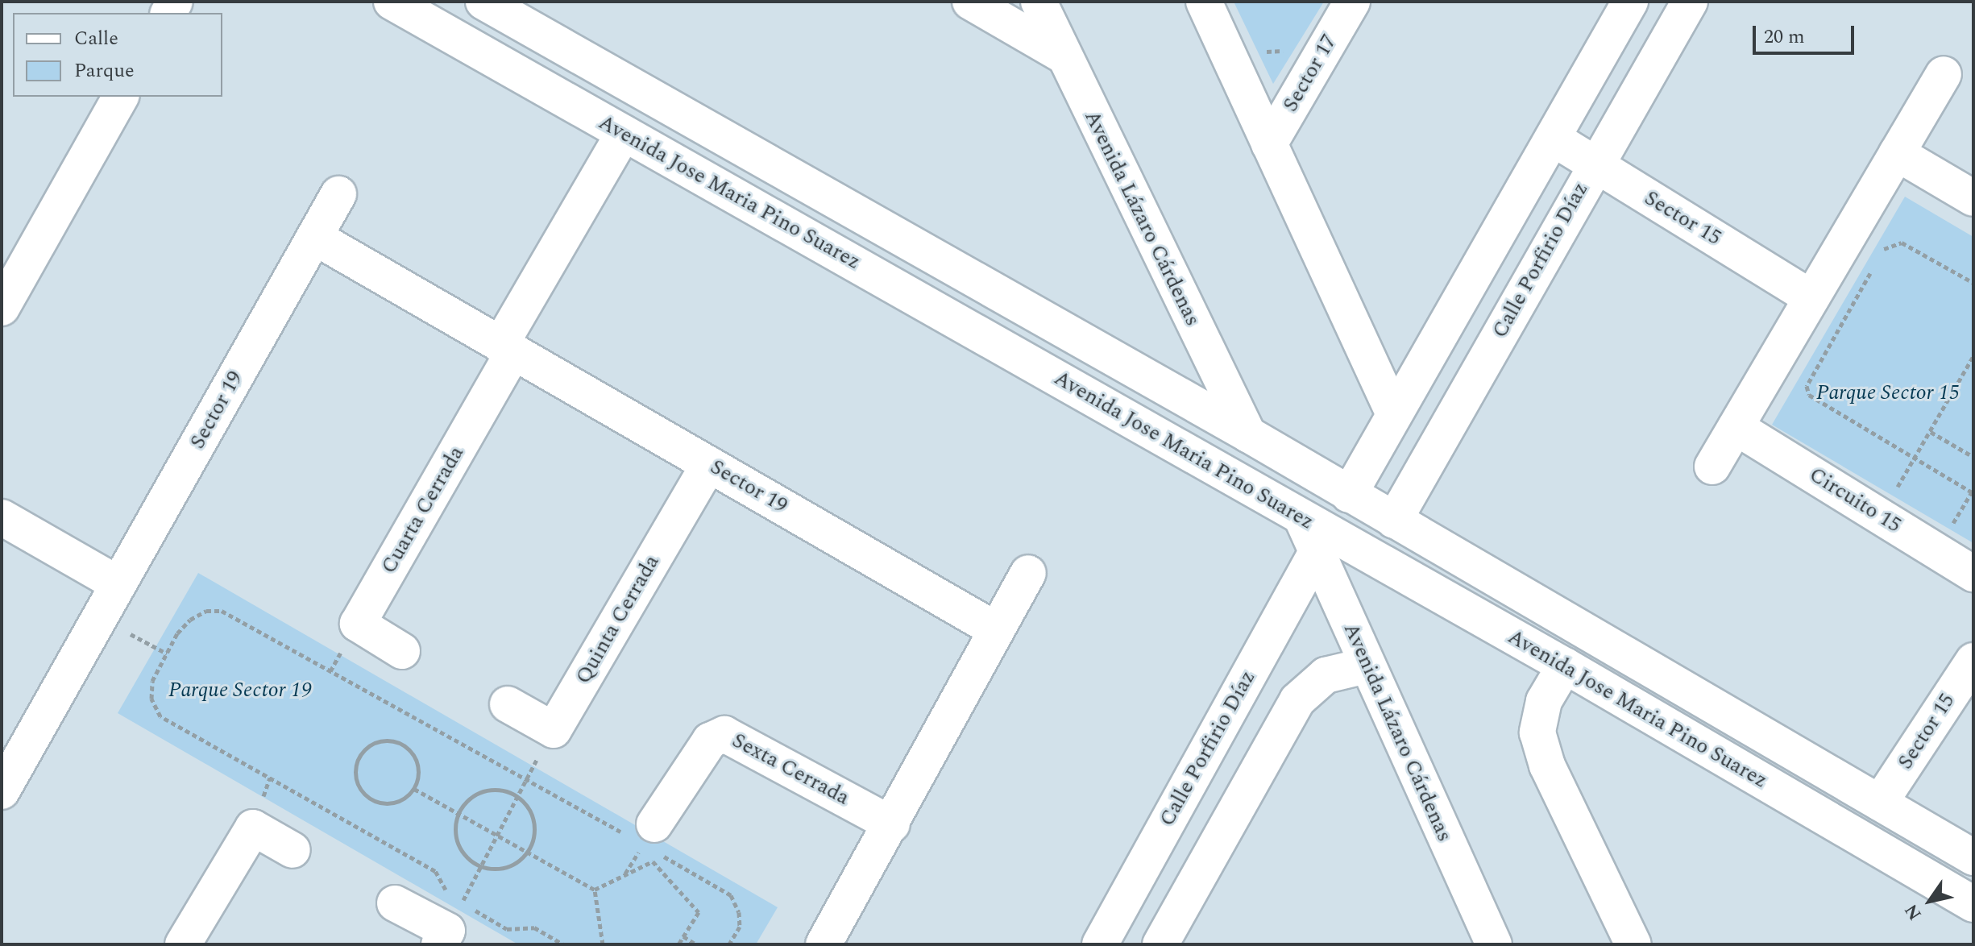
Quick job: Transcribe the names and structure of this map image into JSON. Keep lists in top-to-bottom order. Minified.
{"streets":{"street":["Sector 17","Avenida Jose Maria Pino Suarez","Avenida Lázaro Cárdenas","Sector 15","Calle Porfirio Díaz","Sector 19","Circuito 15","Cuarta Cerrada","Quinta Cerrada","Sexta Cerrada"]},"crossings":[["Avenida Jose Maria Pino Suarez","Avenida Lázaro Cárdenas"],["Avenida Jose Maria Pino Suarez","Sector 15"],["Avenida Jose Maria Pino Suarez","Calle Porfirio Díaz"],["Avenida Lázaro Cárdenas","Calle Porfirio Díaz"],["Sector 15","Calle Porfirio Díaz"],["Sector 19","Cuarta Cerrada"],["Sector 19","Quinta Cerrada"]],"parks":["Parque Sector 15","Parque Sector 19"],"legend":["Calle","Parque"],"scale_bar":"20 m","north":"bottom left"}
